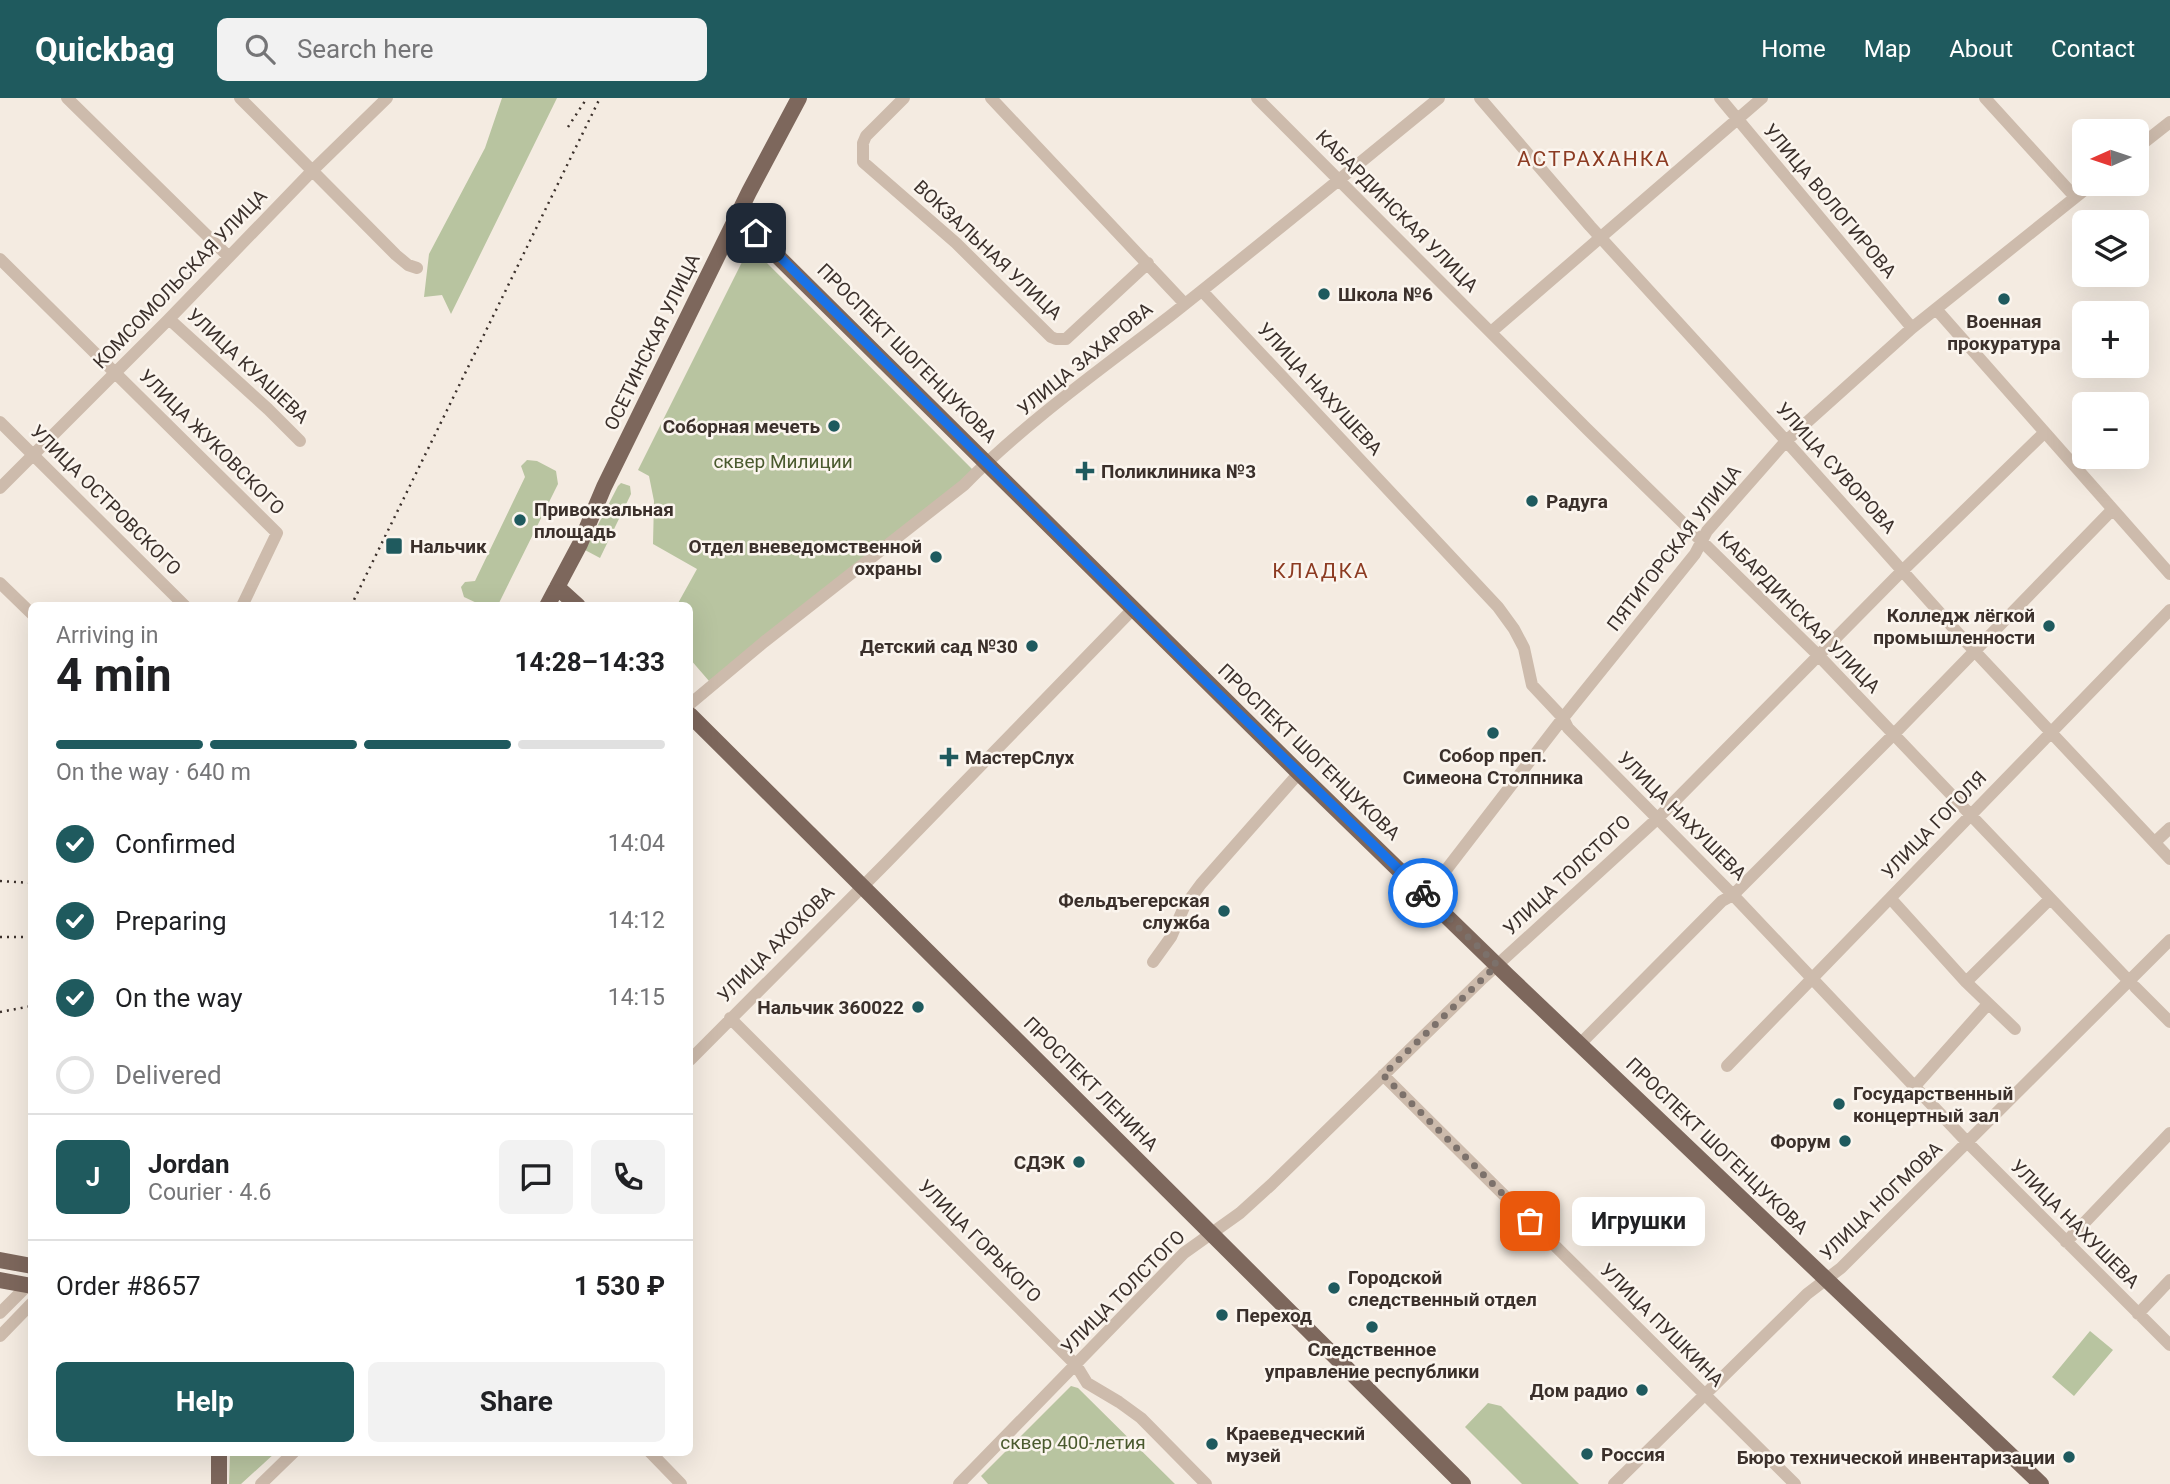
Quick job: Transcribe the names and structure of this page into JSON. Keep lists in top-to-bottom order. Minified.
{"streets":{"main road":["ОСЕТИНСКАЯ УЛИЦА","ПРОСПЕКТ ШОГЕНЦУКОВА","ПРОСПЕКТ ЛЕНИНА"],"street":["УЛИЦА ВОЛОГИРОВА","КАБАРДИНСКАЯ УЛИЦА","ВОКЗАЛЬНАЯ УЛИЦА","КОМСОМОЛЬСКАЯ УЛИЦА","УЛИЦА ЗАХАРОВА","УЛИЦА КУАШЕВА","УЛИЦА НАХУШЕВА","УЛИЦА ЖУКОВСКОГО","УЛИЦА СУВОРОВА","УЛИЦА ОСТРОВСКОГО","ПЯТИГОРСКАЯ УЛИЦА","УЛИЦА ГОГОЛЯ","УЛИЦА ТОЛСТОГО","УЛИЦА АХОХОВА","УЛИЦА НОГМОВА","УЛИЦА ГОРЬКОГО","УЛИЦА ПУШКИНА"]},"crossings":[["УЛИЦА ВОЛОГИРОВА","ПЯТИГОРСКАЯ УЛИЦА"],["КАБАРДИНСКАЯ УЛИЦА","УЛИЦА ЗАХАРОВА"],["КАБАРДИНСКАЯ УЛИЦА","ПЯТИГОРСКАЯ УЛИЦА"],["КАБАРДИНСКАЯ УЛИЦА","УЛИЦА ГОГОЛЯ"],["КАБАРДИНСКАЯ УЛИЦА","УЛИЦА ТОЛСТОГО"],["КАБАРДИНСКАЯ УЛИЦА","УЛИЦА НОГМОВА"],["КОМСОМОЛЬСКАЯ УЛИЦА","УЛИЦА КУАШЕВА"],["КОМСОМОЛЬСКАЯ УЛИЦА","УЛИЦА ЖУКОВСКОГО"],["КОМСОМОЛЬСКАЯ УЛИЦА","УЛИЦА ОСТРОВСКОГО"],["ОСЕТИНСКАЯ УЛИЦА","ПРОСПЕКТ ШОГЕНЦУКОВА"],["ПРОСПЕКТ ШОГЕНЦУКОВА","УЛИЦА ЗАХАРОВА"],["ПРОСПЕКТ ШОГЕНЦУКОВА","ПЯТИГОРСКАЯ УЛИЦА"],["ПРОСПЕКТ ШОГЕНЦУКОВА","УЛИЦА ТОЛСТОГО"],["ПРОСПЕКТ ШОГЕНЦУКОВА","УЛИЦА АХОХОВА"],["ПРОСПЕКТ ШОГЕНЦУКОВА","УЛИЦА НОГМОВА"],["УЛИЦА ЗАХАРОВА","УЛИЦА НАХУШЕВА"],["УЛИЦА НАХУШЕВА","ПЯТИГОРСКАЯ УЛИЦА"],["УЛИЦА НАХУШЕВА","УЛИЦА ГОГОЛЯ"],["УЛИЦА НАХУШЕВА","УЛИЦА ТОЛСТОГО"],["УЛИЦА НАХУШЕВА","УЛИЦА НОГМОВА"],["УЛИЦА СУВОРОВА","ПЯТИГОРСКАЯ УЛИЦА"],["УЛИЦА СУВОРОВА","УЛИЦА ГОГОЛЯ"],["УЛИЦА СУВОРОВА","УЛИЦА ТОЛСТОГО"],["УЛИЦА ТОЛСТОГО","ПРОСПЕКТ ЛЕНИНА"],["УЛИЦА ТОЛСТОГО","УЛИЦА ГОРЬКОГО"],["УЛИЦА ТОЛСТОГО","УЛИЦА ПУШКИНА"],["УЛИЦА АХОХОВА","ПРОСПЕКТ ЛЕНИНА"],["УЛИЦА АХОХОВА","УЛИЦА ГОРЬКОГО"],["УЛИЦА НОГМОВА","УЛИЦА ПУШКИНА"]],"districts":["АСТРАХАНКА","КЛАДКА"],"parks":["сквер Милиции","сквер 400-летия"],"places":{"other":["Школа №6","Военная прокуратура","Соборная мечеть","Радуга","Привокзальная площадь","Отдел вневедомственной охраны","Колледж лёгкой промышленности","Детский сад №30","Собор преп. Симеона Столпника","Фельдъегерская служба","Нальчик 360022","Государственный концертный зал","Форум","СДЭК","Игрушки","Городской следственный отдел","Переход","Следственное управление республики","Дом радио","Краеведческий музей","Россия","Бюро технической инвентаризации"],"health":["Поликлиника №3","МастерСлух"],"transit":["Нальчик"]},"north":"left","page":{"header":"Quickbag","search":"Search here","nav":["Home","Map","About","Contact"],"map_buttons":["+","−"],"heading":["4 min","Arriving in","14:28–14:33"],"panel":["Jordan","Courier · 4.6","Order #8657","1 530 ₽"],"bar":"On the way · 640 m","list":[["Confirmed","14:04"],["Preparing","14:12"],["On the way","14:15"],"Delivered"],"round":"J","bubble":"Игрушки","buttons":["Help","Share"]}}
